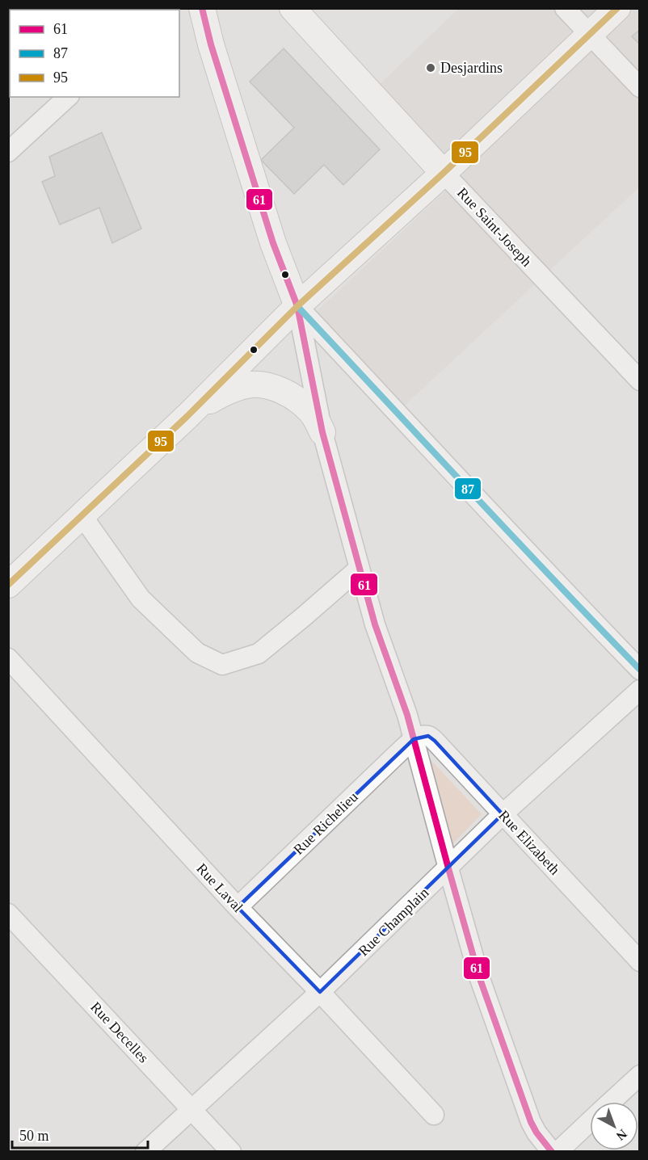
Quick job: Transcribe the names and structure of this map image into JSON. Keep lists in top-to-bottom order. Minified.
{"streets":{"main road":["Rue Saint-Joseph"],"street":["Rue Richelieu","Rue Elizabeth","Rue Laval","Rue Champlain","Rue Decelles"]},"crossings":[["Rue Richelieu","Rue Elizabeth"],["Rue Richelieu","Rue Laval"],["Rue Elizabeth","Rue Champlain"],["Rue Laval","Rue Champlain"],["Rue Champlain","Rue Decelles"]],"places":["Desjardins"],"lines":["transit line 61","transit line 95","transit line 87"],"legend":["61","87","95"],"scale_bar":"50 m","north":"bottom right"}
